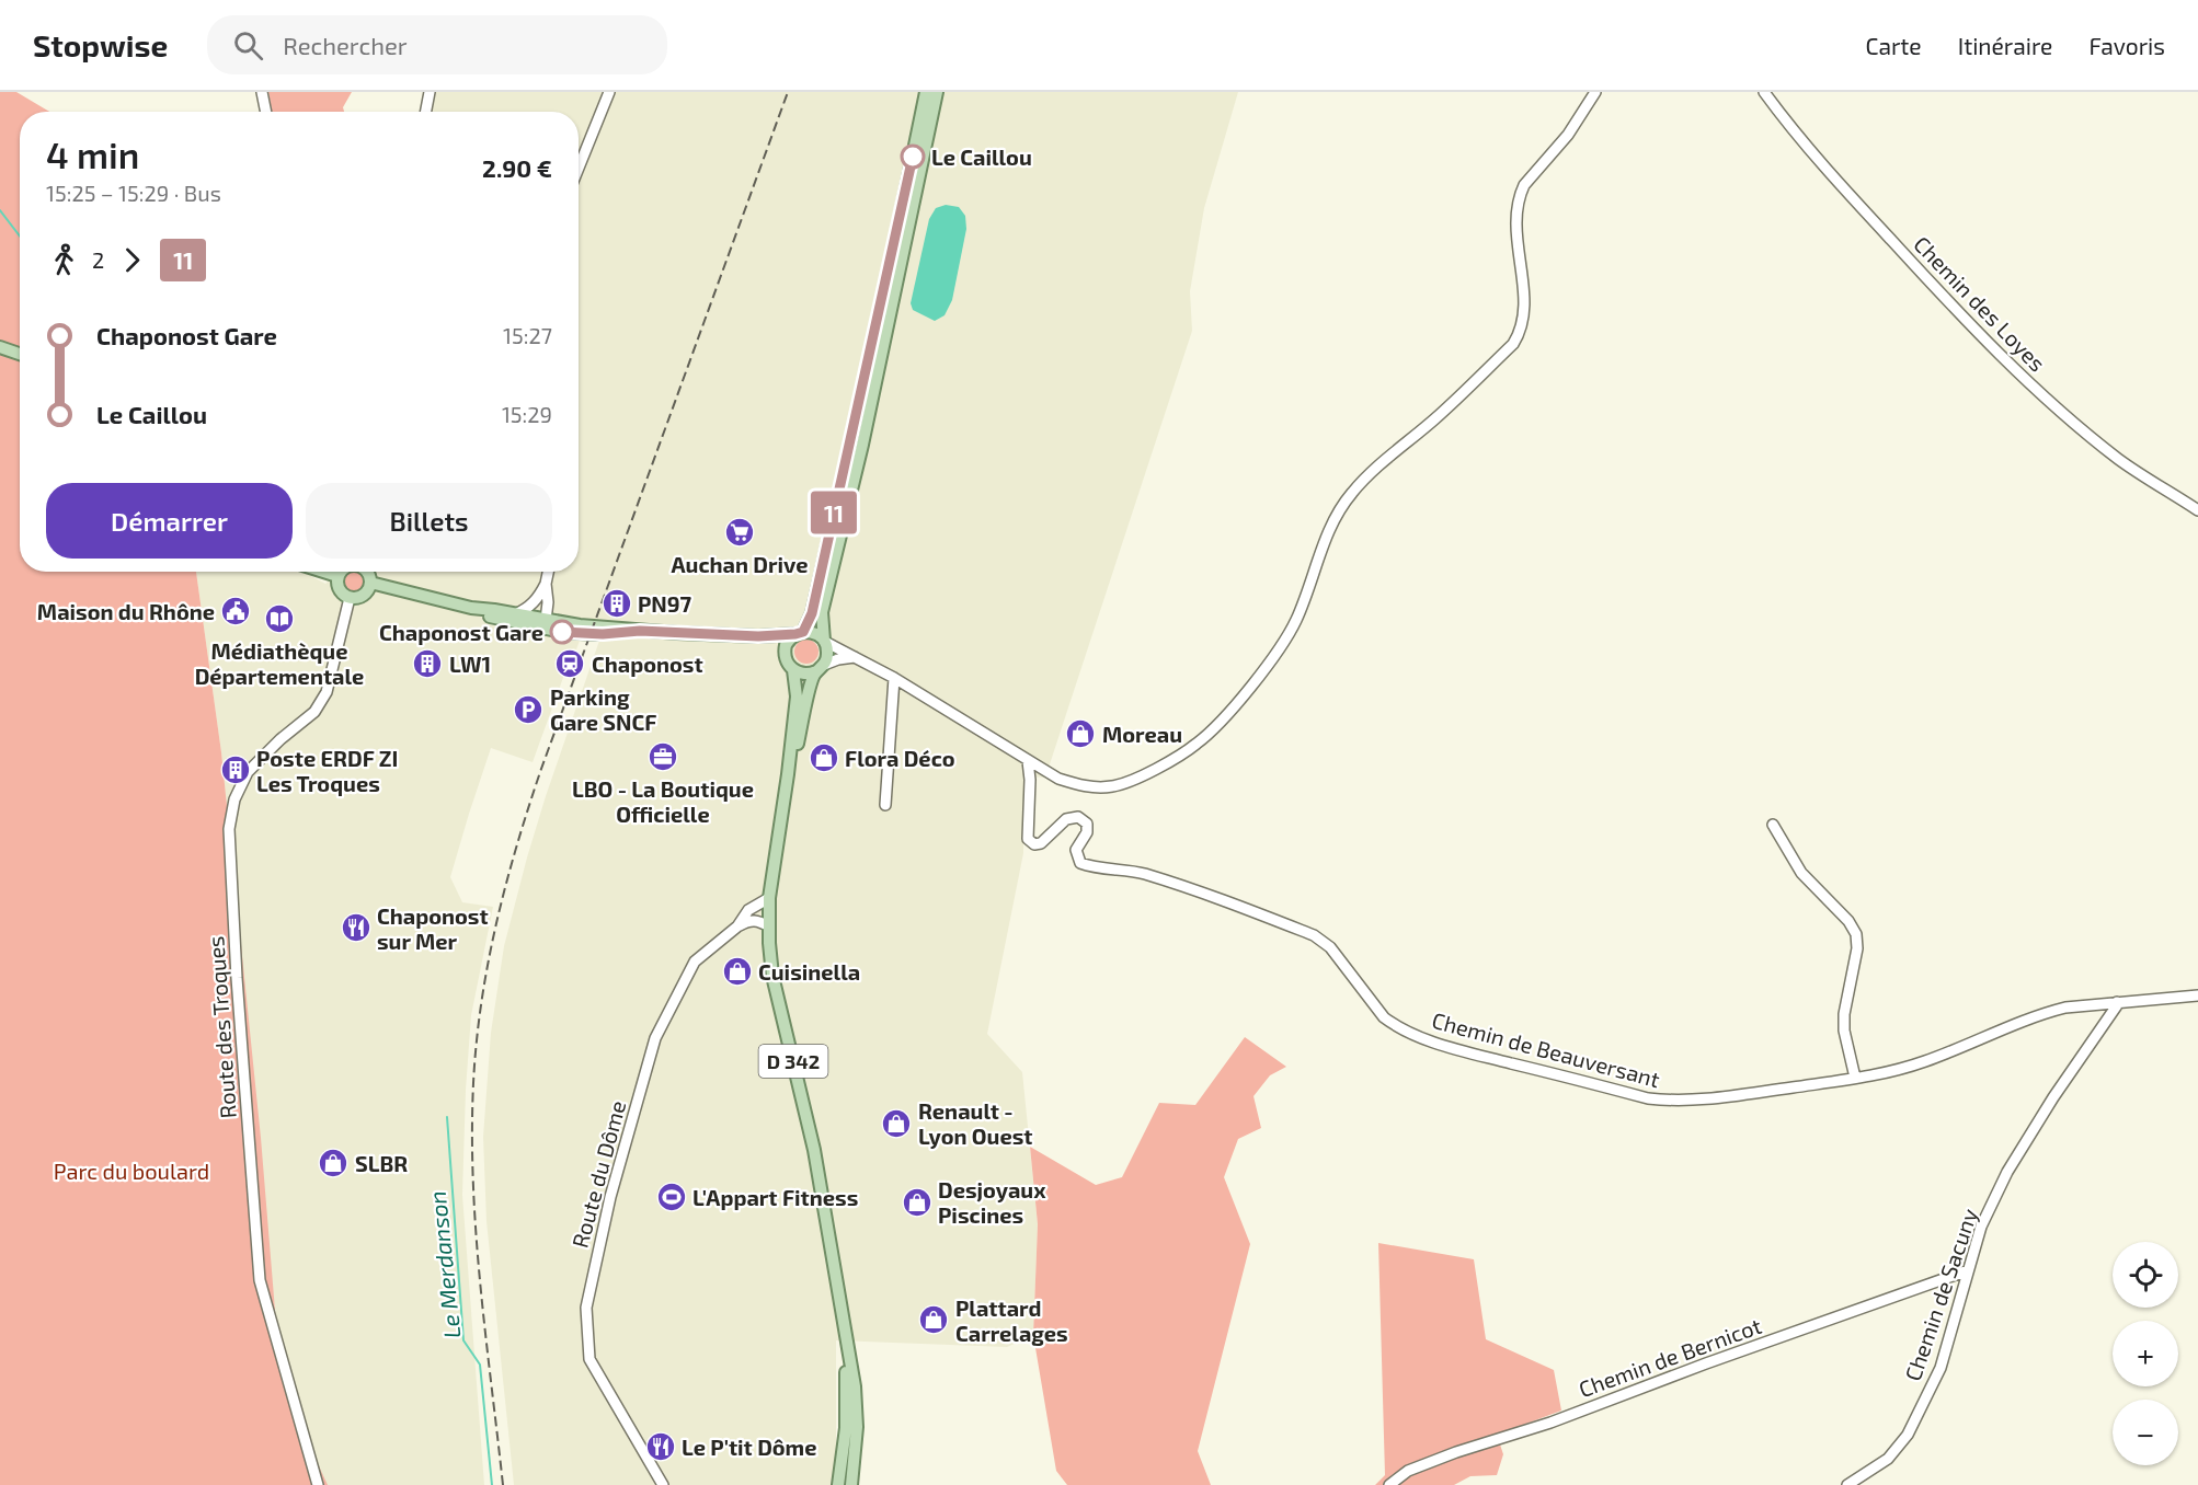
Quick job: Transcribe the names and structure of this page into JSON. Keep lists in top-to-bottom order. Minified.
{"streets":{"main road":["D 342"],"street":["Chemin des Loyes","Route des Troques","Chemin de Beauversant","Route du Dôme","Chemin de Sacuny","Chemin de Bernicot"]},"crossings":[["Chemin de Beauversant","Chemin de Sacuny"],["D 342","Route du Dôme"],["Chemin de Sacuny","Chemin de Bernicot"]],"water":["Le Merdanson"],"parks":["Parc du boulard"],"places":{"other":["Le Caillou","Chaponost Gare"],"supermarket":["Auchan Drive"],"building":["PN97","LW1","Poste ERDF ZI Les Troques"],"public building":["Maison du Rhône"],"library":["Médiathèque Départementale"],"station":["Chaponost"],"parking":["Parking Gare SNCF"],"shop":["Moreau","Flora Déco","Cuisinella","Renault - Lyon Ouest","SLBR","Desjoyaux Piscines","Plattard Carrelages"],"office":["LBO - La Boutique Officielle"],"restaurant":["Chaponost sur Mer","Le P'tit Dôme"],"sports":["L'Appart Fitness"]},"lines":["bus line 11"],"page":{"header":"Stopwise","search":"Rechercher","nav":["Carte","Itinéraire","Favoris"],"on_map":"11","heading":["4 min","15:25 – 15:29 · Bus","2.90 €"],"legs":["2","11"],"list":[{"name":"Chaponost Gare","value":"15:27"},{"name":"Le Caillou","value":"15:29"}],"buttons":["Démarrer","Billets"],"map_buttons":["+","−"]}}
